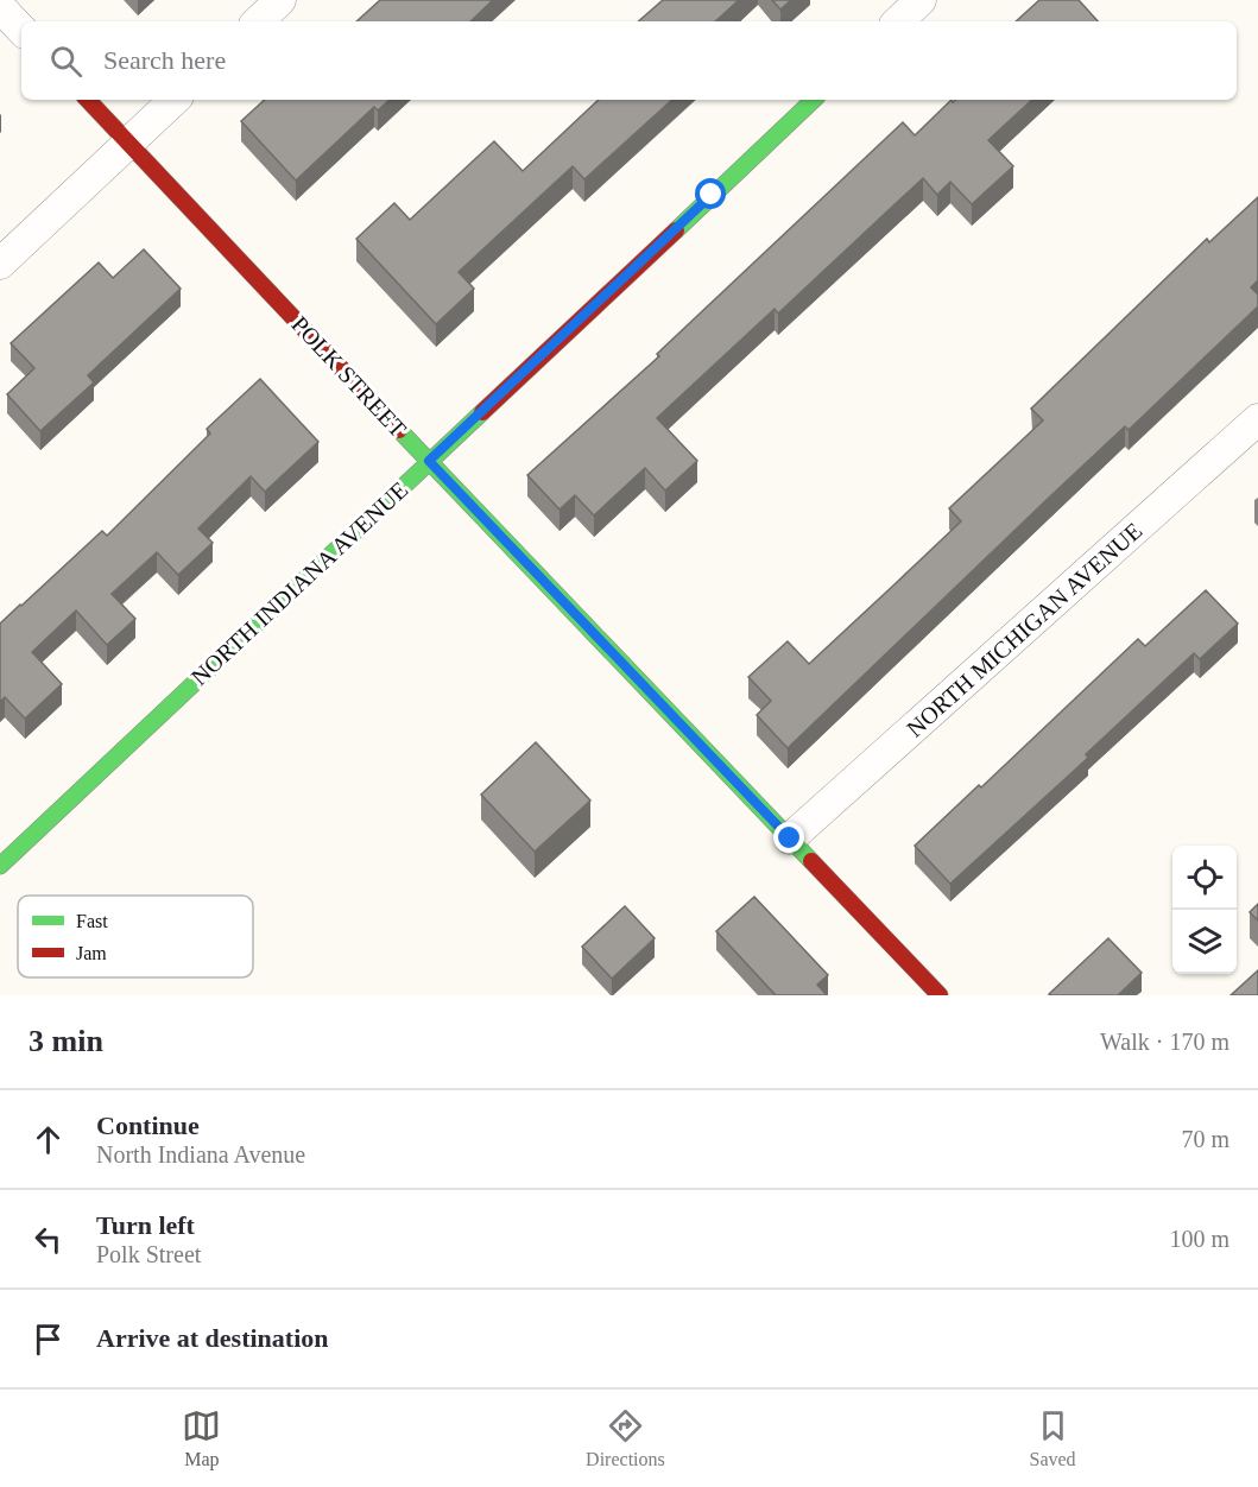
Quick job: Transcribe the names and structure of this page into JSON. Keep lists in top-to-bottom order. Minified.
{"streets":{"street":["POLK STREET","NORTH INDIANA AVENUE","NORTH MICHIGAN AVENUE"]},"crossings":[["POLK STREET","NORTH INDIANA AVENUE"],["POLK STREET","NORTH MICHIGAN AVENUE"]],"legend":["Fast","Jam"],"page":{"search":"Search here","heading":["3 min","Walk · 170 m"],"list":[["Continue","North Indiana Avenue","70 m"],["Turn left","Polk Street","100 m"],"Arrive at destination"],"nav":["Map","Directions","Saved"]}}
